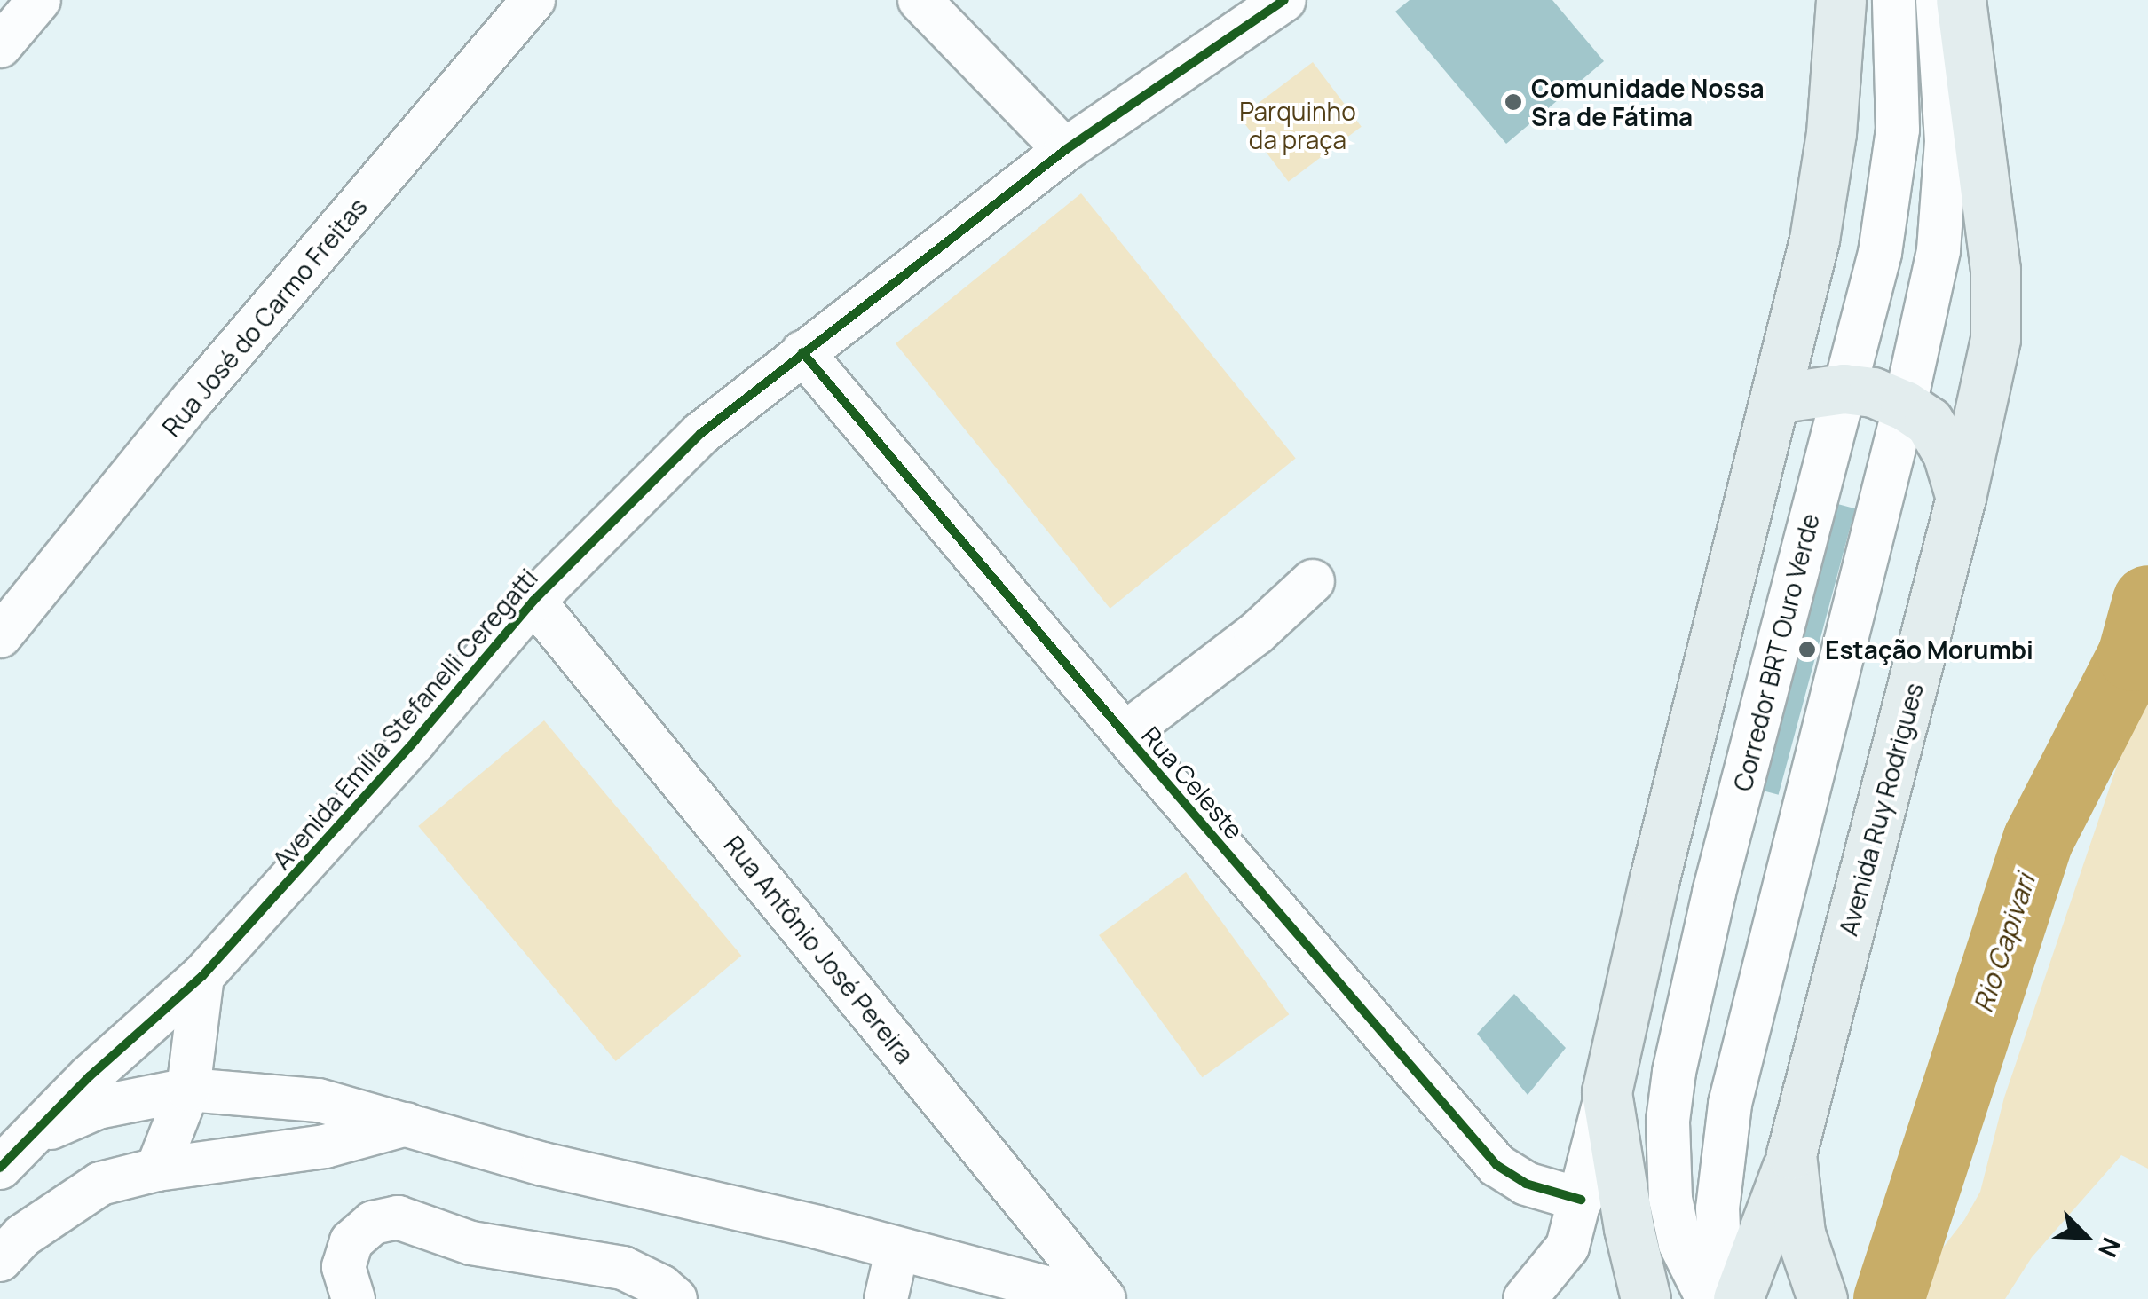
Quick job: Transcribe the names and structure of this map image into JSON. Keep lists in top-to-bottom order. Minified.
{"streets":{"main road":["Avenida Ruy Rodrigues"],"street":["Rua José do Carmo Freitas","Corredor BRT Ouro Verde","Avenida Emília Stefanelli Ceregatti","Rua Celeste","Rua Antônio José Pereira"]},"crossings":[["Avenida Emília Stefanelli Ceregatti","Rua Celeste"],["Avenida Emília Stefanelli Ceregatti","Rua Antônio José Pereira"]],"water":["Rio Capivari"],"parks":["Parquinho da praça"],"places":["Comunidade Nossa Sra de Fátima","Estação Morumbi"],"north":"bottom right"}
